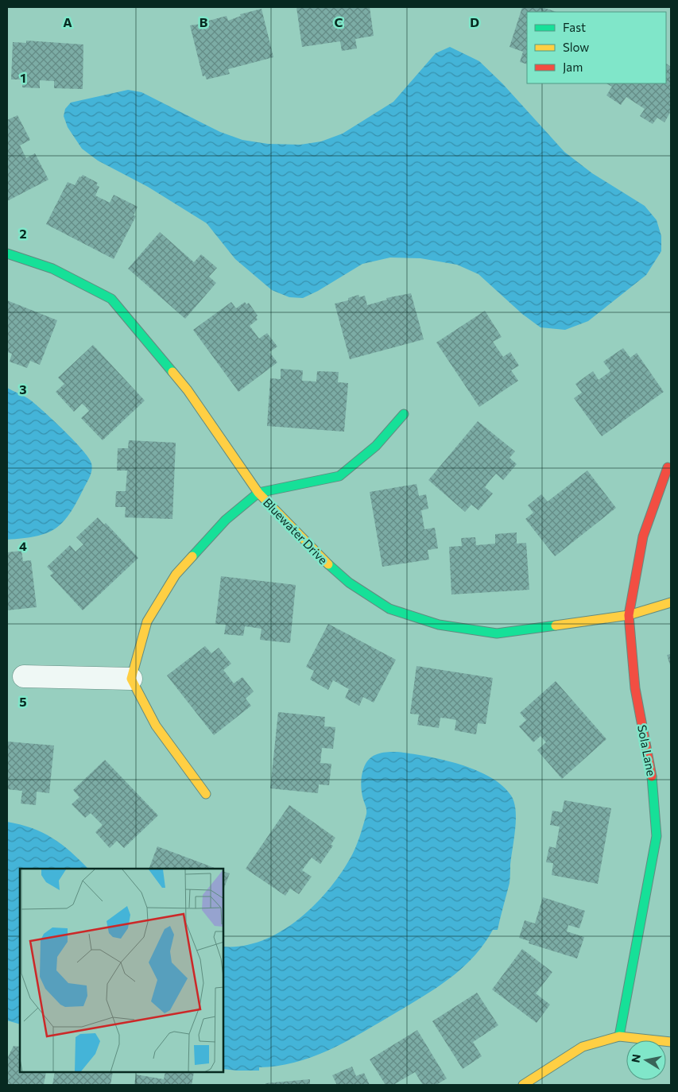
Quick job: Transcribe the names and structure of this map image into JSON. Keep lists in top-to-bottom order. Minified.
{"streets":{"street":["Bluewater Drive","Sola Lane"]},"crossings":[["Bluewater Drive","Sola Lane"]],"legend":["Fast","Slow","Jam"],"north":"left","grid":{"columns":["A","B","C","D"],"rows":["1","2","3","4","5"]}}
